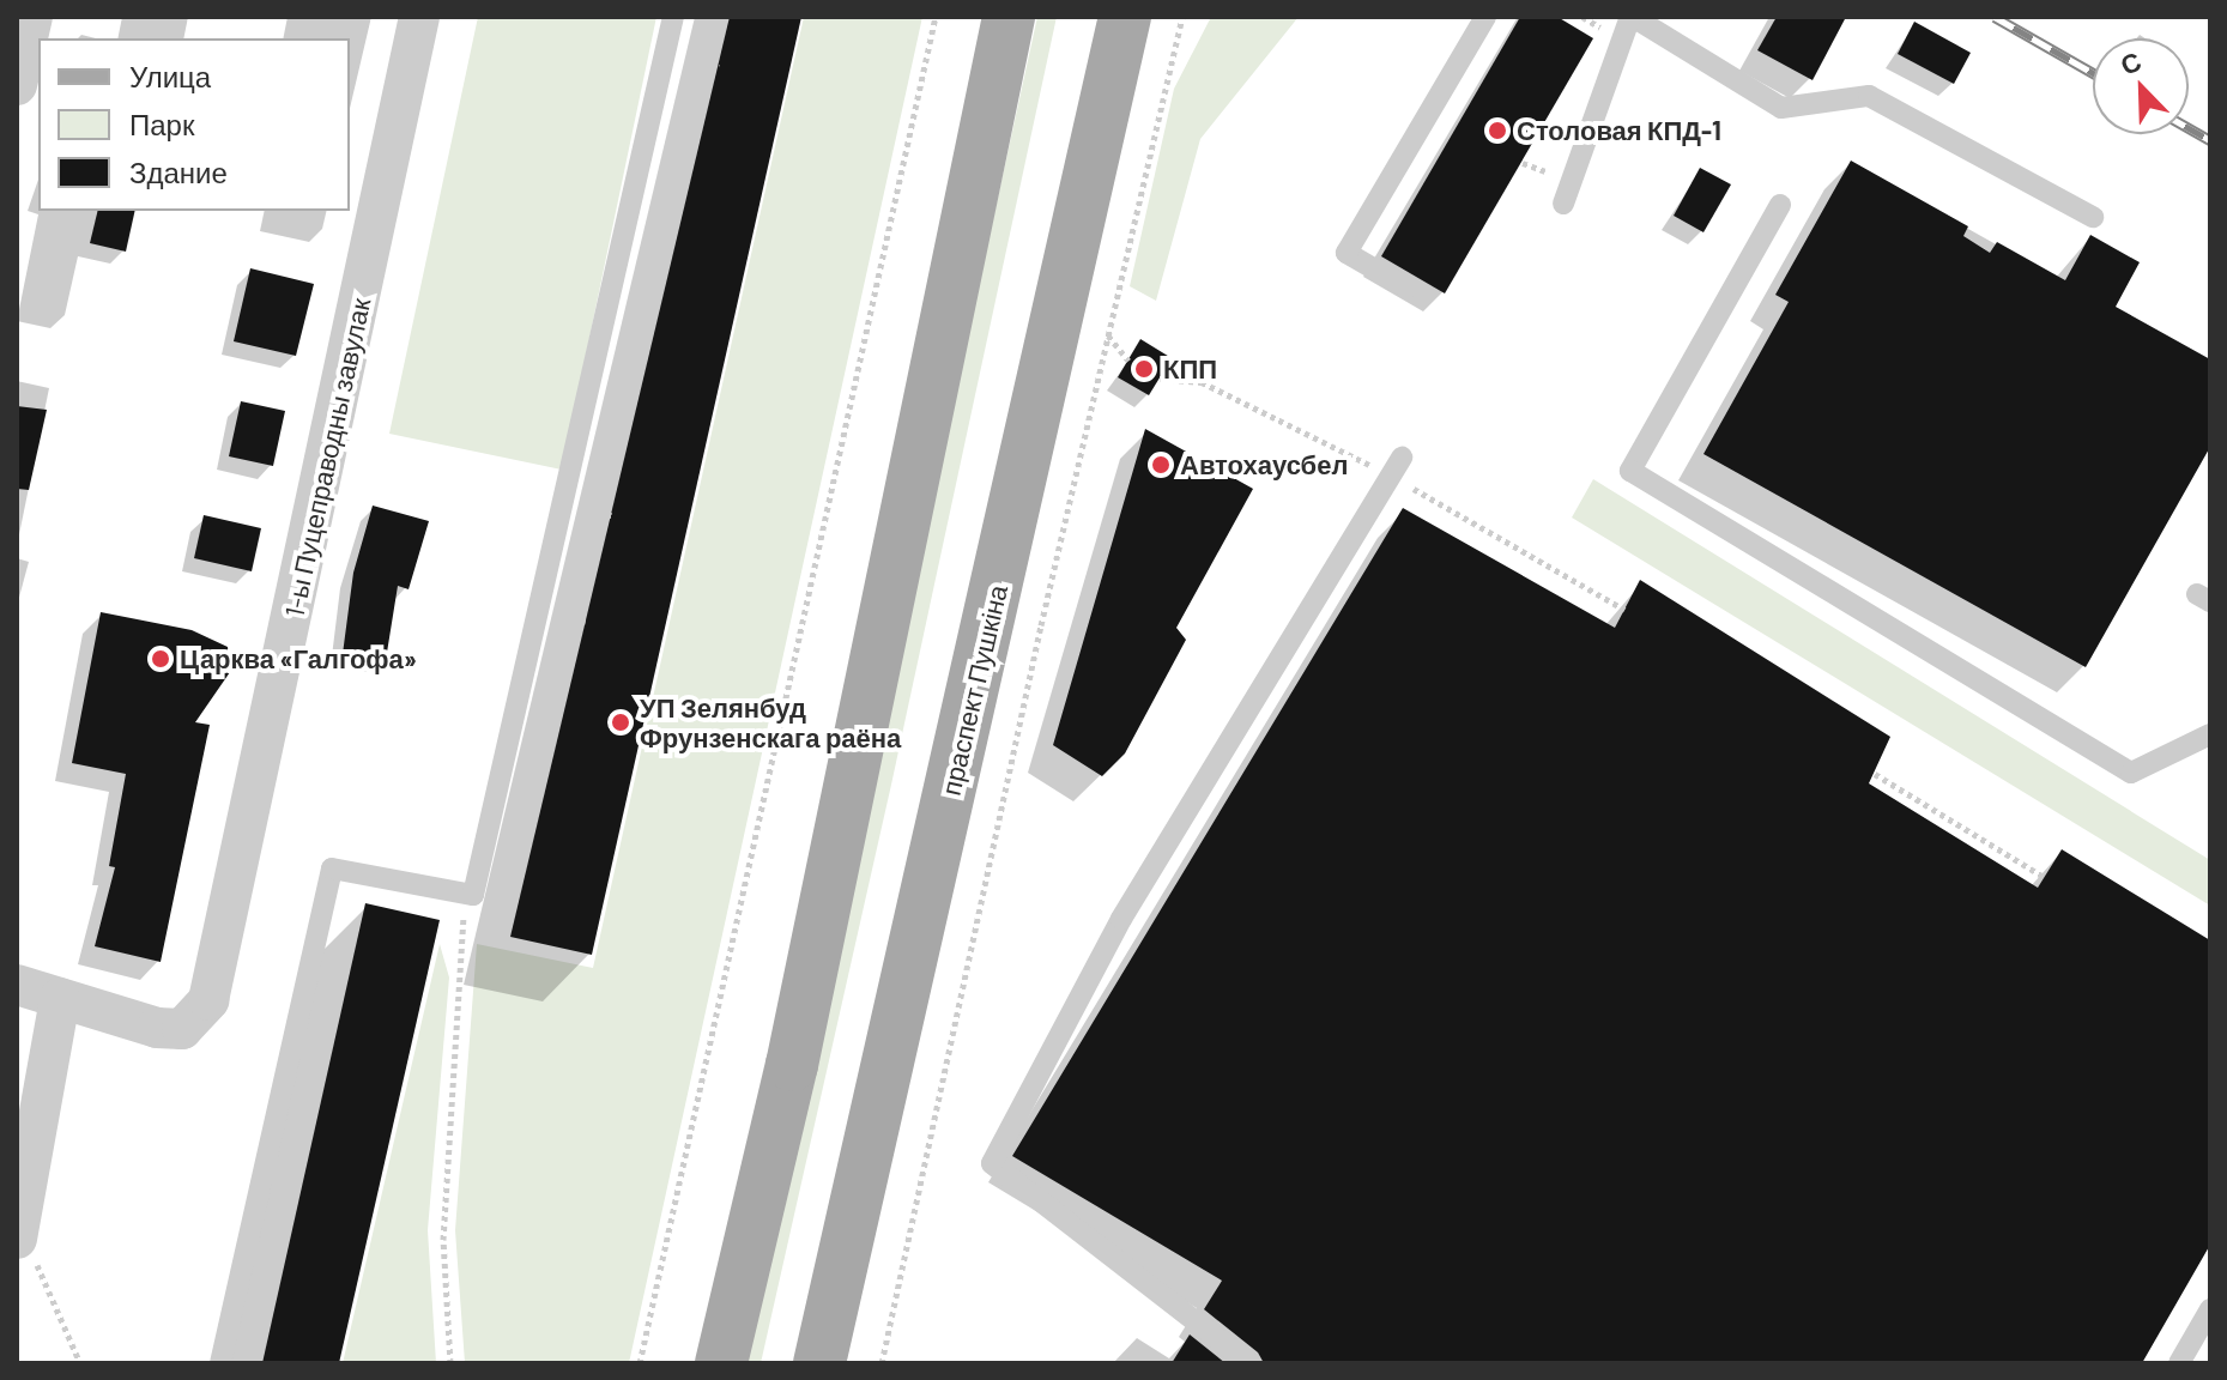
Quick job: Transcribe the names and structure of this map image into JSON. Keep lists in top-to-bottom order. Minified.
{"streets":{"main road":["праспект Пушкіна"],"street":["1-ы Пуцеправодны завулак"]},"places":["Столовая КПД-1","КПП","Автохаусбел","Царква «Галгофа»","УП Зелянбуд Фрунзенскага раёна"],"legend":["Улица","Парк","Здание"],"north":"top left"}
